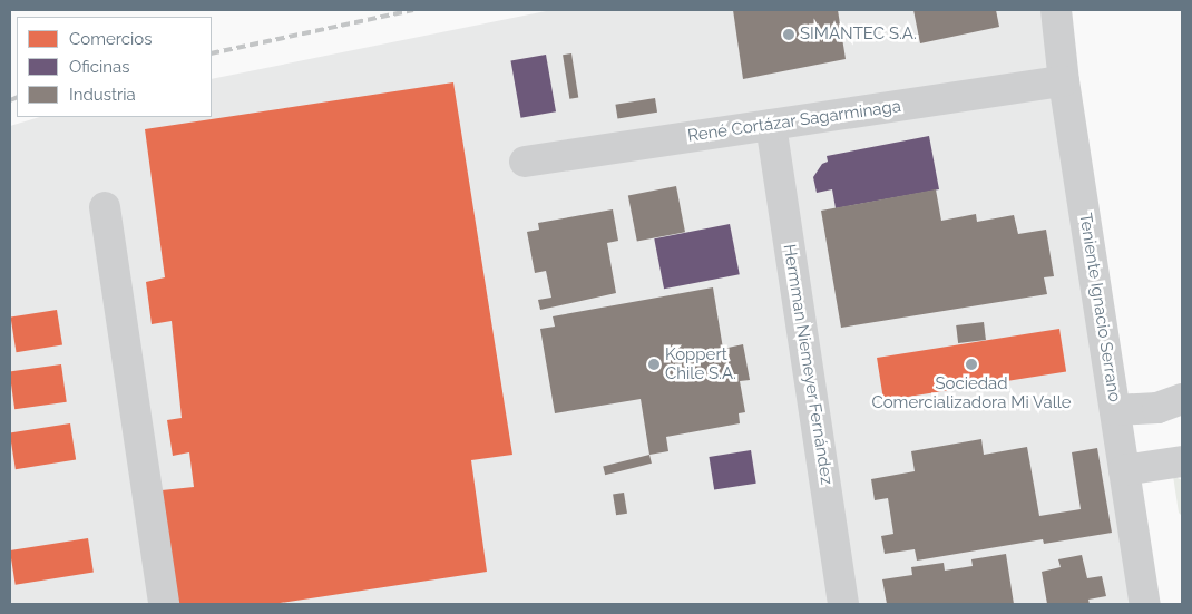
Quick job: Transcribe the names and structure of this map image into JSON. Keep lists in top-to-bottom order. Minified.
{"streets":{"street":["René Cortázar Sagarminaga","Teniente Ignacio Serrano","Hermman Niemeyer Fernández"]},"crossings":[["René Cortázar Sagarminaga","Teniente Ignacio Serrano"],["René Cortázar Sagarminaga","Hermman Niemeyer Fernández"]],"places":["SIMANTEC S.A.","Koppert Chile S.A.","Sociedad Comercializadora Mi Valle"],"legend":["Comercios","Oficinas","Industria"]}
